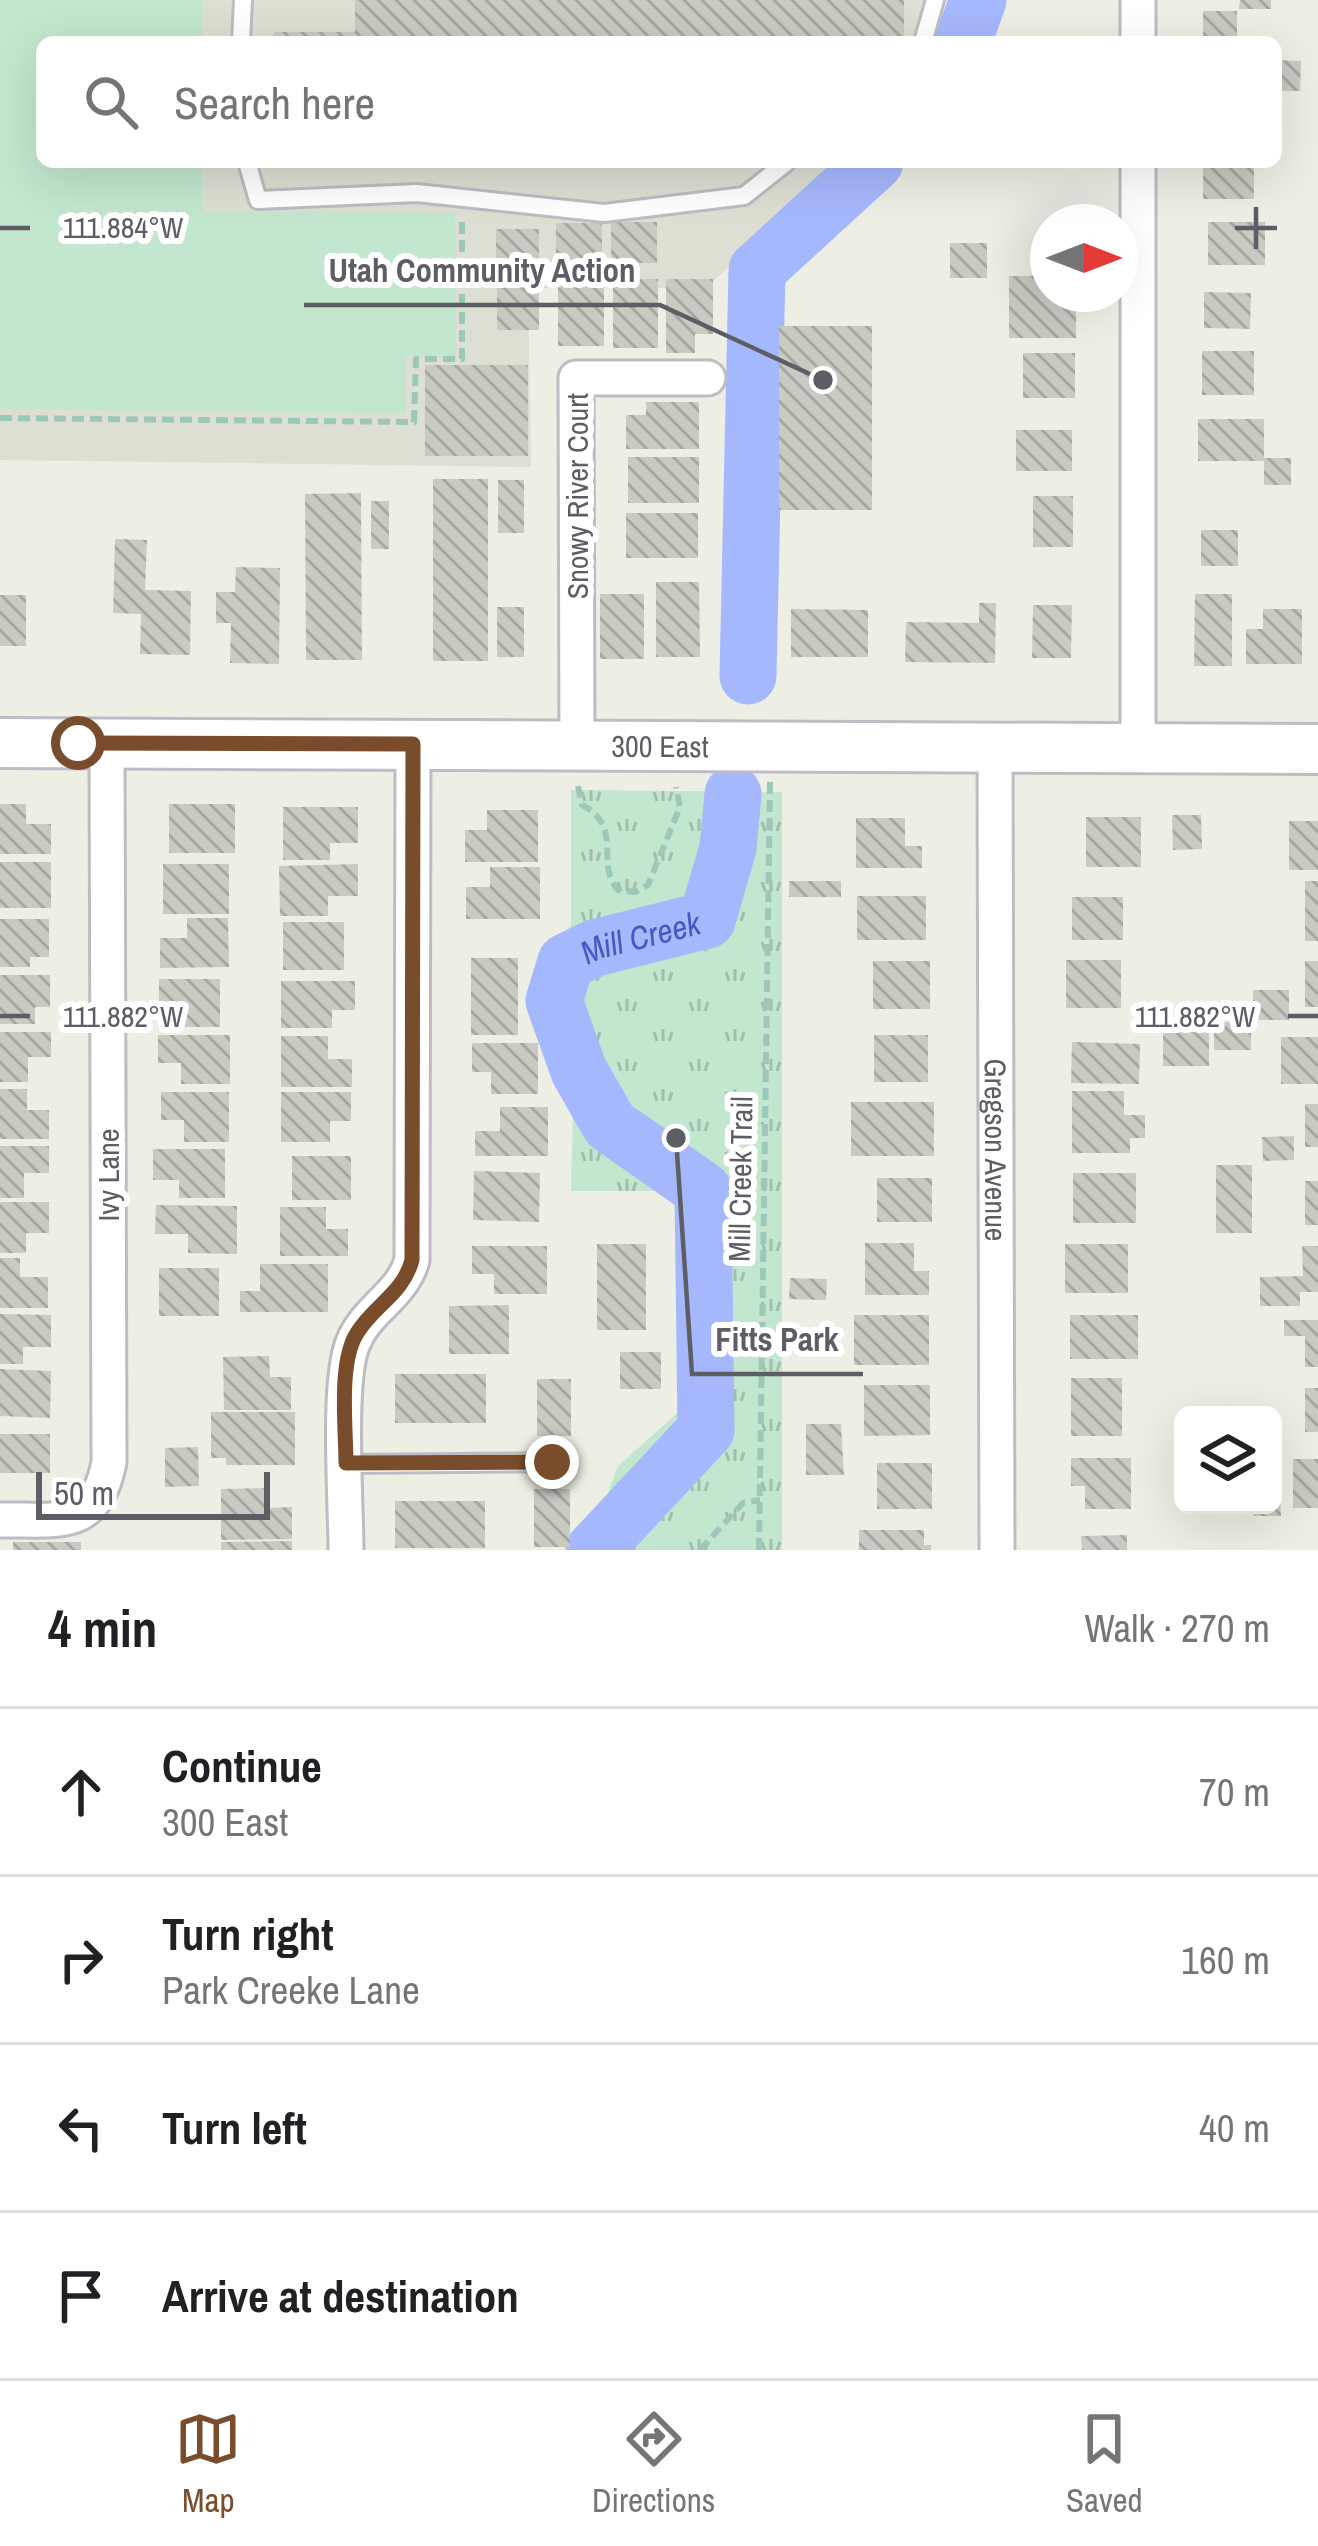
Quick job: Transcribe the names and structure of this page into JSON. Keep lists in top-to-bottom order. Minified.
{"streets":{"street":["Snowy River Court","300 East","Gregson Avenue","Ivy Lane"],"path":["Mill Creek Trail"]},"crossings":[["Snowy River Court","300 East"],["300 East","Gregson Avenue"],["300 East","Ivy Lane"]],"water":["Mill Creek"],"places":["Utah Community Action","Fitts Park"],"scale_bar":"50 m","north":"right","page":{"search":"Search here","scale":"50 m","heading":["4 min","Walk · 270 m"],"list":[["Continue","300 East","70 m"],["Turn right","Park Creeke Lane","160 m"],["Turn left","40 m"],"Arrive at destination"],"nav":["Map","Directions","Saved"]},"coordinates":["111.884°W","111.882°W"]}
